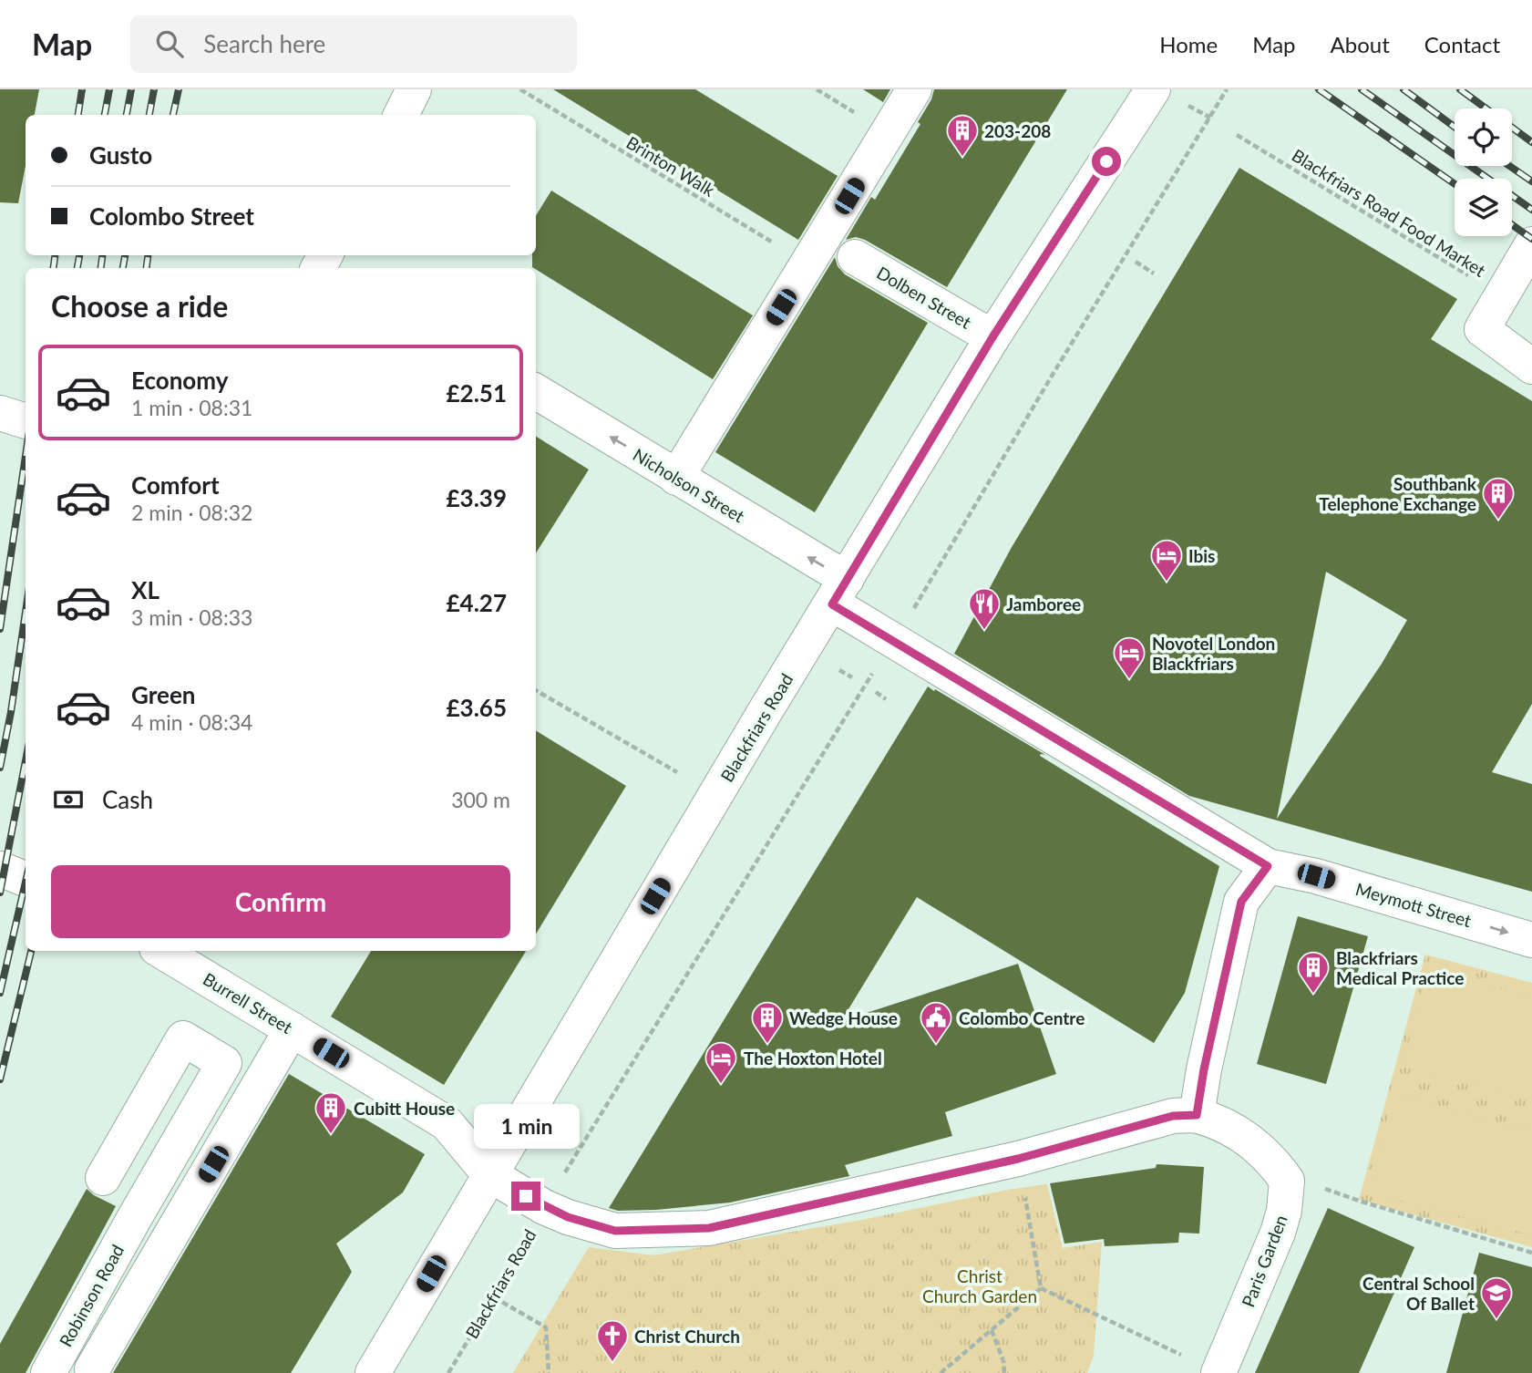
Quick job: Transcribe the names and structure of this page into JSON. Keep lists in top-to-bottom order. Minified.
{"streets":{"street":["Dolben Street","Nicholson Street","Blackfriars Road","Meymott Street","Burrell Street","Paris Garden","Robinson Road"],"path":["Brinton Walk","Blackfriars Road Food Market"]},"crossings":[["Dolben Street","Blackfriars Road"],["Nicholson Street","Blackfriars Road"],["Nicholson Street","Meymott Street"],["Blackfriars Road","Meymott Street"],["Blackfriars Road","Burrell Street"]],"one_way":["Nicholson Street"],"parks":["Christ Church Garden"],"places":{"building":["203-208","Southbank Telephone Exchange","Blackfriars Medical Practice","Wedge House","Cubitt House"],"hotel":["Ibis","Novotel London Blackfriars","The Hoxton Hotel"],"restaurant":["Jamboree"],"public building":["Colombo Centre"],"school or university":["Central School Of Ballet"],"church":["Christ Church"]},"page":{"header":"Map","search":"Search here","nav":["Home","Map","About","Contact"],"banner":["Gusto","Colombo Street"],"heading":"Choose a ride","list":[{"name":"Economy","note":"1 min · 08:31","value":"£2.51"},{"name":"Comfort","note":"2 min · 08:32","value":"£3.39"},{"name":"XL","note":"3 min · 08:33","value":"£4.27"},{"name":"Green","note":"4 min · 08:34","value":"£3.65"}],"pay":["Cash","300 m"],"buttons":"Confirm","bubble":"1 min"}}
